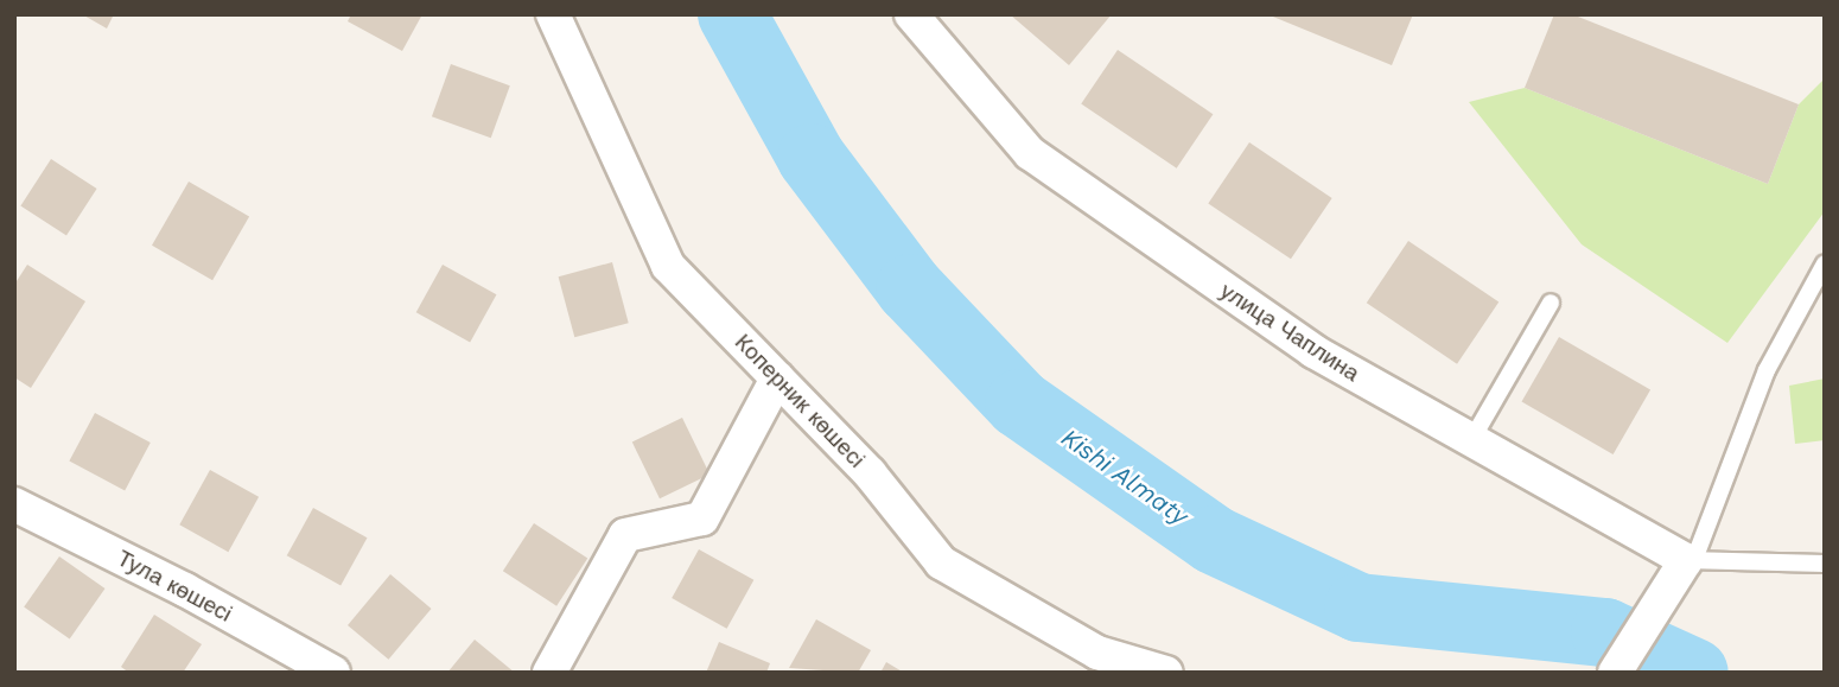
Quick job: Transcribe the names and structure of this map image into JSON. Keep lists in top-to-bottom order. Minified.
{"streets":{"street":["улица Чаплина","Коперник көшесі","Тула көшесі"]},"water":["Kіshі Almaty"]}
